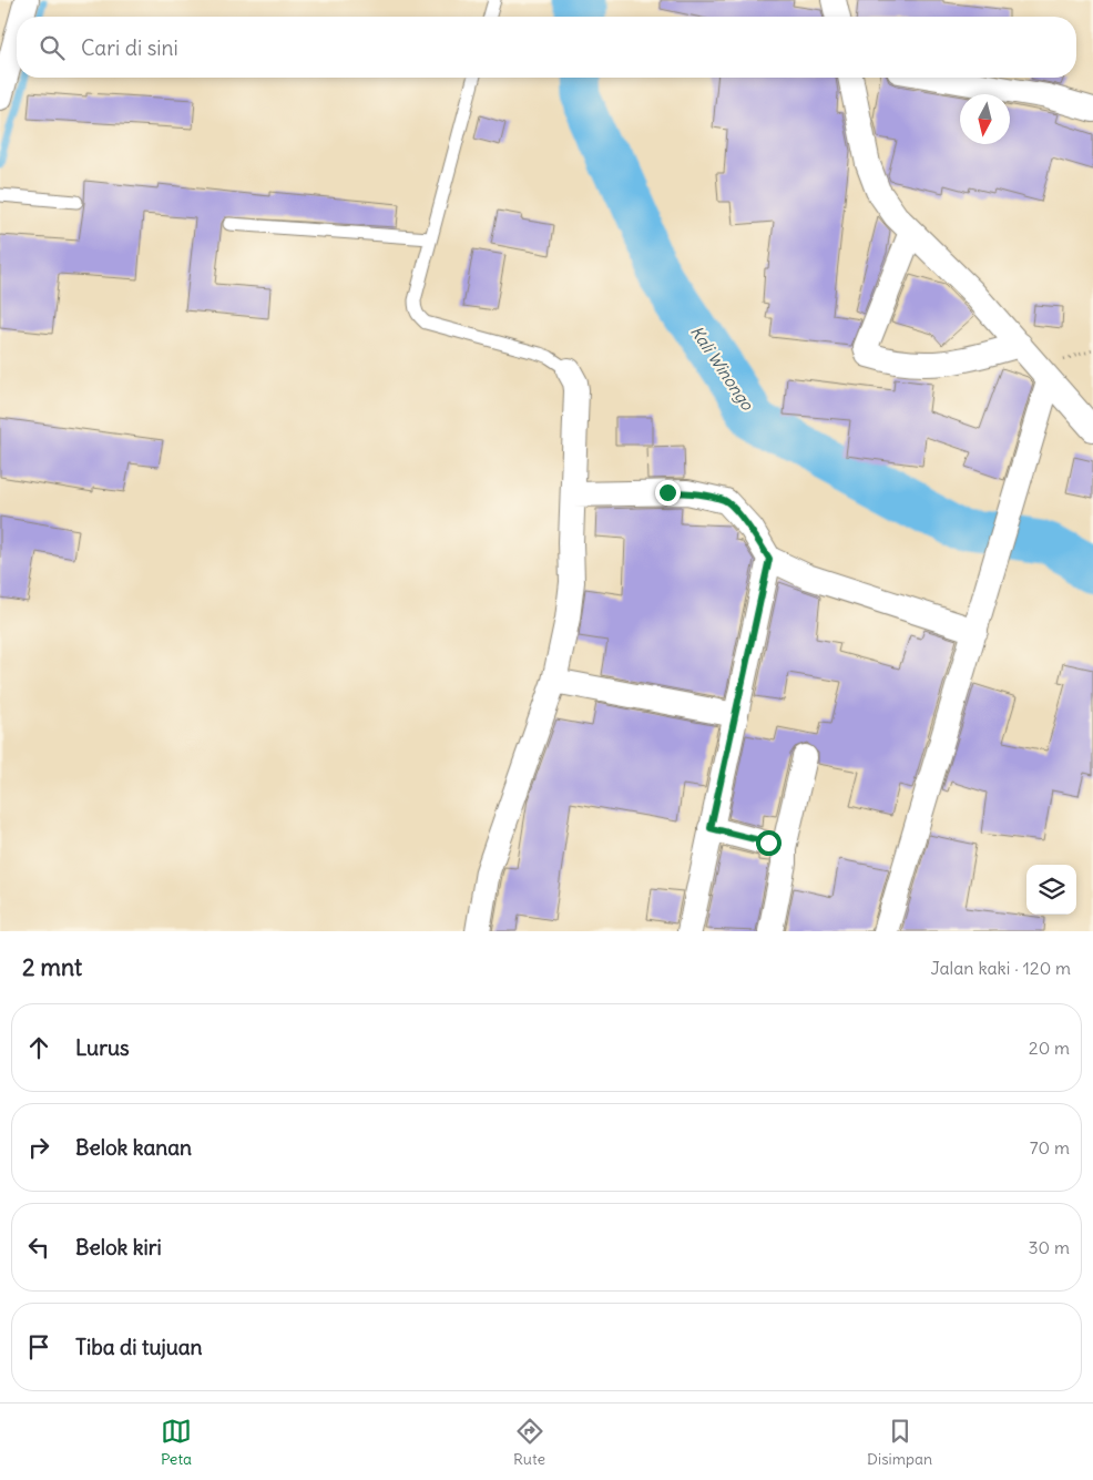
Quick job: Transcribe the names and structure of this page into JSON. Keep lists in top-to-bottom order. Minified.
{"water":["Kali Winongo"],"north":"bottom","page":{"search":"Cari di sini","heading":["2 mnt","Jalan kaki · 120 m"],"list":[["Lurus","20 m"],["Belok kanan","70 m"],["Belok kiri","30 m"],"Tiba di tujuan"],"nav":["Peta","Rute","Disimpan"]}}
